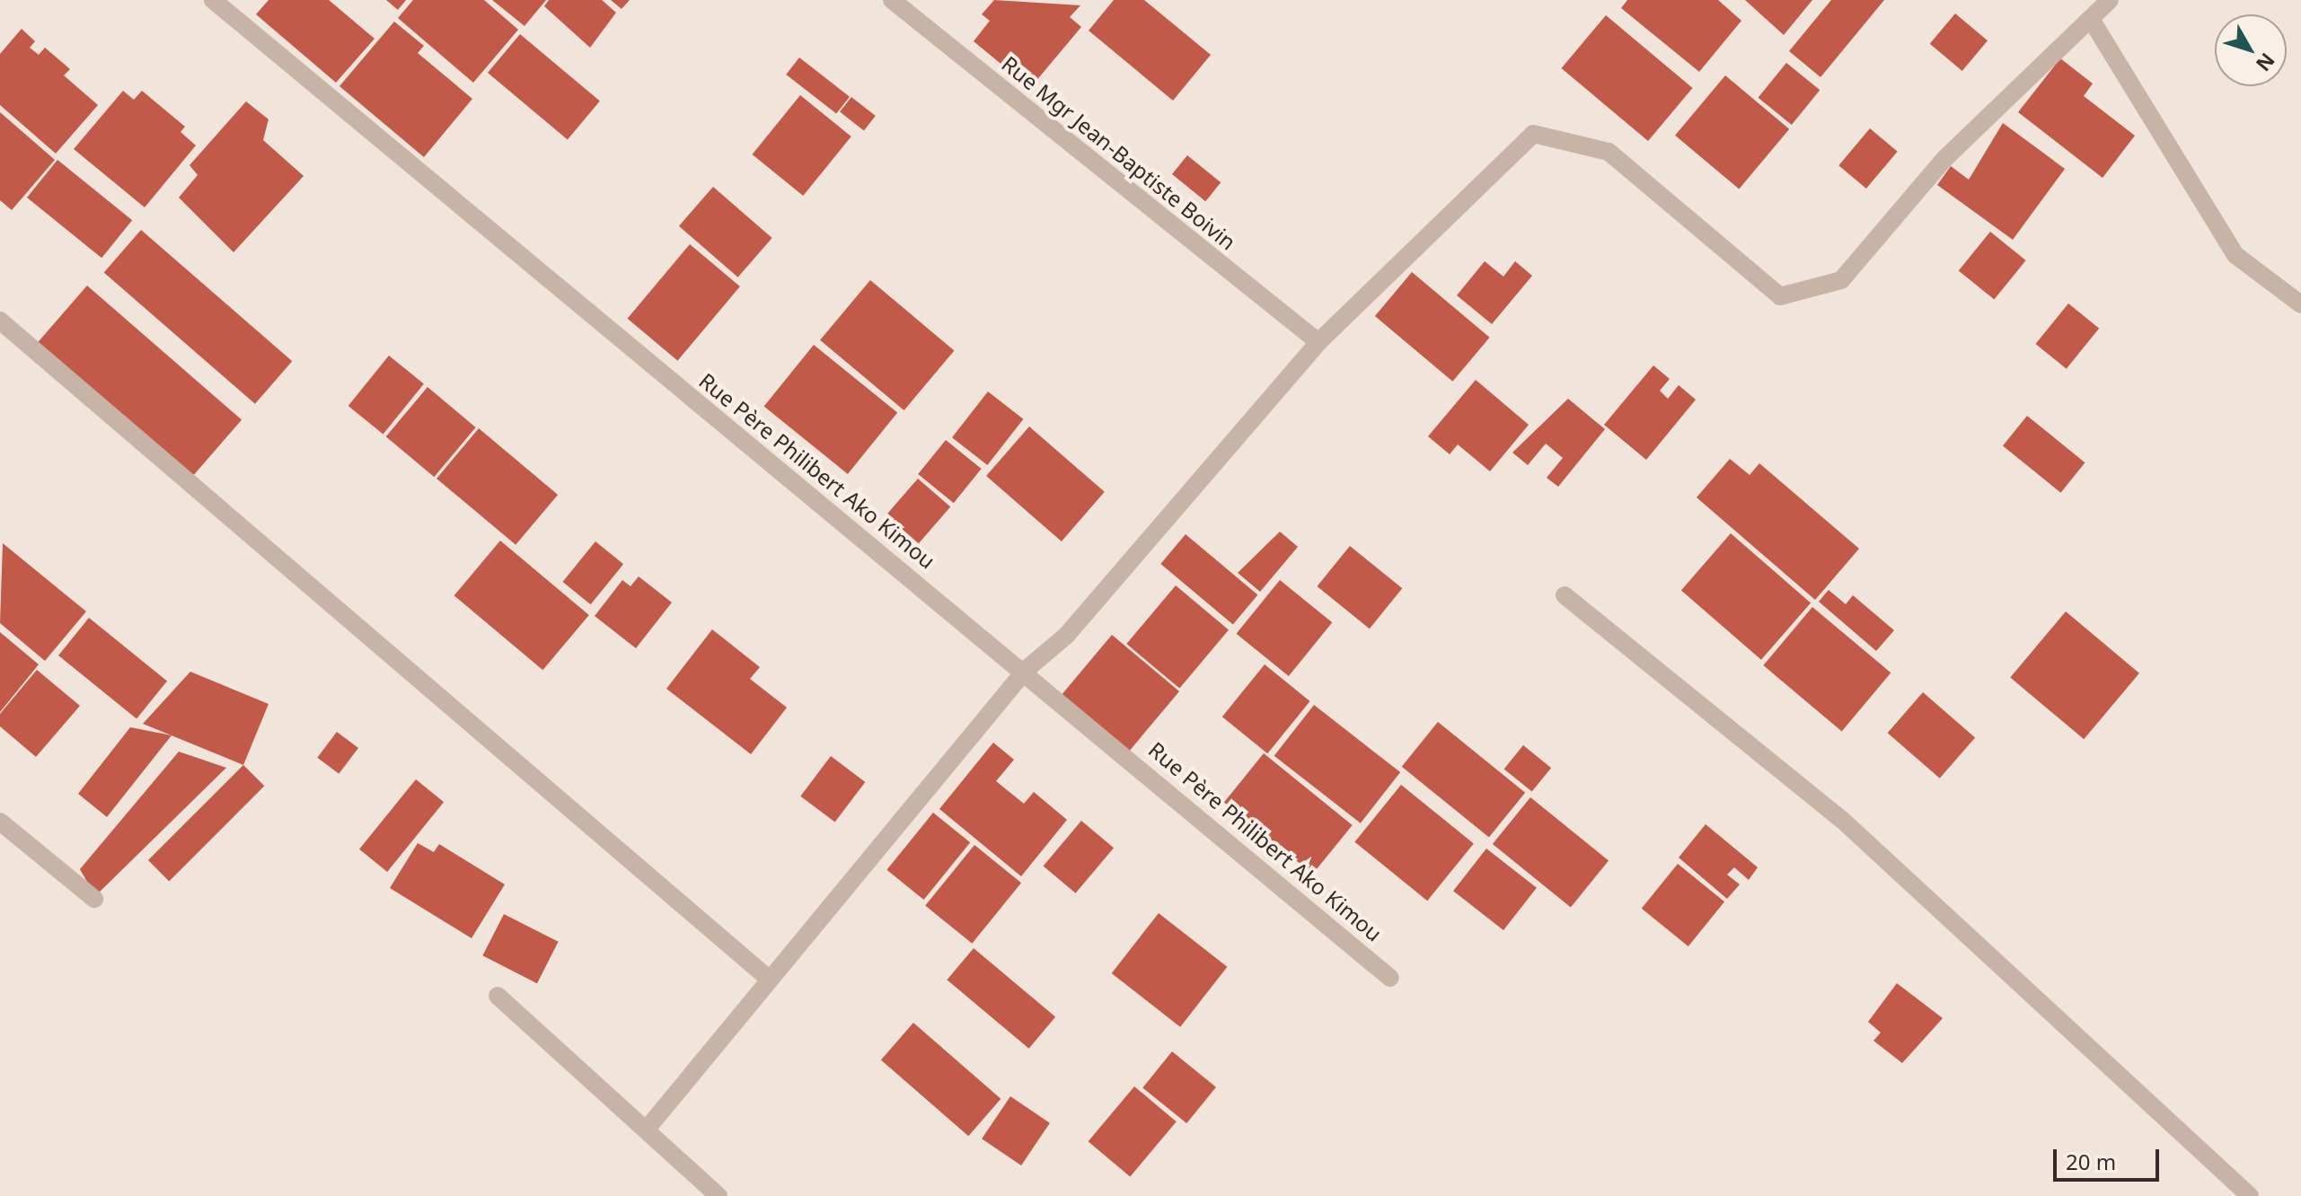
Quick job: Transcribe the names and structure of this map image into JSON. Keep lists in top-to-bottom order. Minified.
{"streets":{"street":["Rue Mgr Jean-Baptiste Boivin","Rue Père Philibert Ako Kimou"]},"scale_bar":"20 m","north":"bottom right"}
